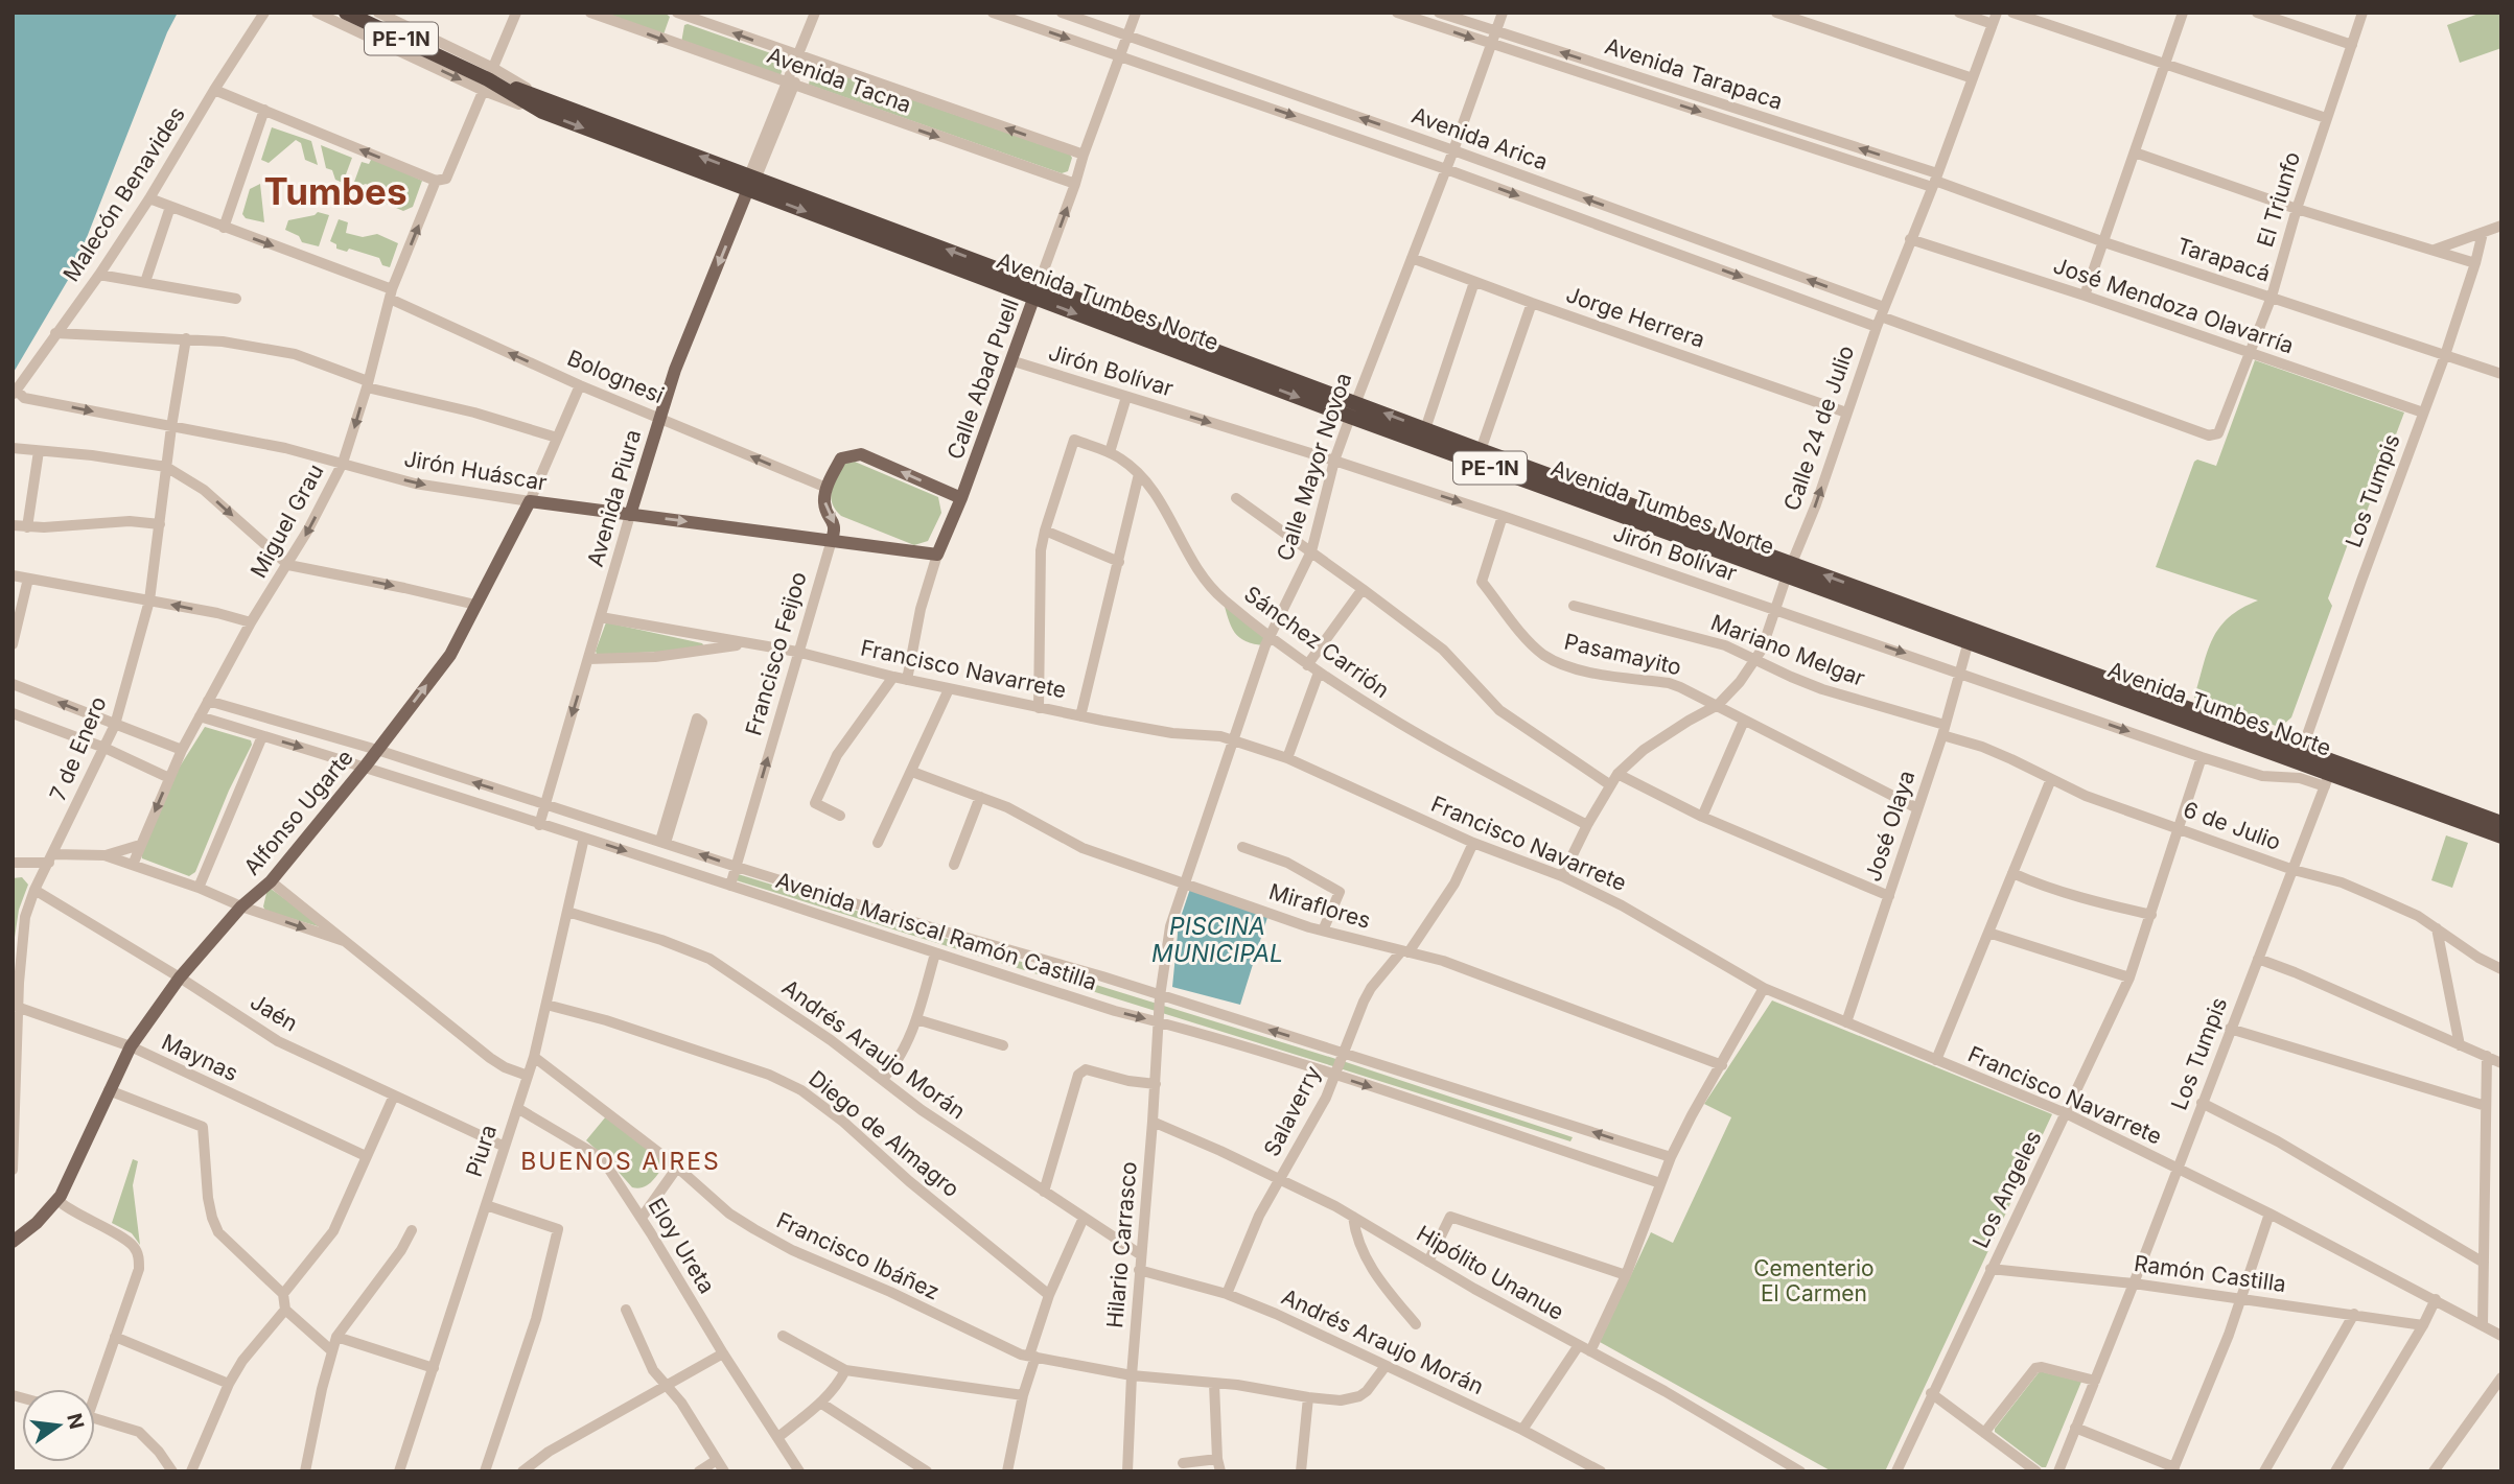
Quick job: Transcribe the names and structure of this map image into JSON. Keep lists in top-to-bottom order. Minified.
{"streets":{"highway":["PE-1N","Avenida Tumbes Norte"],"main road":["Calle Abad Puell","Jirón Huáscar","Avenida Piura","Francisco Feijoo","Alfonso Ugarte"],"street":["Avenida Tarapaca","Avenida Tacna","Avenida Arica","Malecón Benavides","El Triunfo","Tarapacá","José Mendoza Olavarría","Jorge Herrera","Jirón Bolívar","Bolognesi","Calle 24 de Julio","Calle Mayor Novoa","Los Tumpis","Miguel Grau","Sánchez Carrión","Mariano Melgar","Pasamayito","Francisco Navarrete","7 de Enero","José Olaya","6 de Julio","Miraflores","Avenida Mariscal Ramón Castilla","Jaén","Andrés Araujo Morán","Maynas","Salaverry","Diego de Almagro","Piura","Los Angeles","Hilario Carrasco","Eloy Ureta","Francisco Ibáñez","Hipólito Unanue","Ramón Castilla"]},"crossings":[["Avenida Tarapaca","Tarapacá"],["Avenida Tarapaca","Calle 24 de Julio"],["Avenida Tarapaca","Calle Mayor Novoa"],["Avenida Tacna","Calle Abad Puell"],["Avenida Tacna","Avenida Piura"],["Avenida Arica","El Triunfo"],["Avenida Arica","Calle Abad Puell"],["Avenida Arica","Calle 24 de Julio"],["Avenida Arica","Calle Mayor Novoa"],["Malecón Benavides","Bolognesi"],["Malecón Benavides","Jirón Huáscar"],["El Triunfo","Tarapacá"],["El Triunfo","José Mendoza Olavarría"],["El Triunfo","Calle 24 de Julio"],["Tarapacá","Calle 24 de Julio"],["Tarapacá","Los Tumpis"],["Avenida Tumbes Norte","Jirón Bolívar"],["Avenida Tumbes Norte","Calle Abad Puell"],["Avenida Tumbes Norte","Calle 24 de Julio"],["Avenida Tumbes Norte","Calle Mayor Novoa"],["Avenida Tumbes Norte","Los Tumpis"],["Avenida Tumbes Norte","Avenida Piura"],["Avenida Tumbes Norte","Miguel Grau"],["Avenida Tumbes Norte","José Olaya"],["José Mendoza Olavarría","Calle 24 de Julio"],["José Mendoza Olavarría","Los Tumpis"],["Jorge Herrera","Calle 24 de Julio"],["Jorge Herrera","Calle Mayor Novoa"],["Jirón Bolívar","Calle Abad Puell"],["Jirón Bolívar","Calle 24 de Julio"],["Jirón Bolívar","Calle Mayor Novoa"],["Jirón Bolívar","Los Tumpis"],["Jirón Bolívar","Pasamayito"],["Jirón Bolívar","José Olaya"],["Jirón Bolívar","Los Angeles"],["Bolognesi","Avenida Piura"],["Bolognesi","Miguel Grau"],["Bolognesi","Francisco Feijoo"],["Bolognesi","Alfonso Ugarte"],["Calle Abad Puell","Jirón Huáscar"],["Calle Abad Puell","Francisco Navarrete"],["Calle 24 de Julio","Sánchez Carrión"],["Calle 24 de Julio","Mariano Melgar"],["Calle 24 de Julio","Pasamayito"],["Calle 24 de Julio","Francisco Navarrete"],["Calle Mayor Novoa","Sánchez Carrión"],["Calle Mayor Novoa","Francisco Navarrete"],["Calle Mayor Novoa","Miraflores"],["Calle Mayor Novoa","Avenida Mariscal Ramón Castilla"],["Calle Mayor Novoa","Hilario Carrasco"],["Jirón Huáscar","Avenida Piura"],["Jirón Huáscar","Miguel Grau"],["Jirón Huáscar","Francisco Feijoo"],["Jirón Huáscar","7 de Enero"],["Jirón Huáscar","Alfonso Ugarte"],["Los Tumpis","Francisco Navarrete"],["Los Tumpis","6 de Julio"],["Los Tumpis","Ramón Castilla"],["Avenida Piura","Francisco Navarrete"],["Avenida Piura","Avenida Mariscal Ramón Castilla"],["Miguel Grau","Avenida Mariscal Ramón Castilla"],["Mariano Melgar","José Olaya"],["Mariano Melgar","6 de Julio"],["Francisco Feijoo","Francisco Navarrete"],["Francisco Feijoo","Avenida Mariscal Ramón Castilla"],["Pasamayito","José Olaya"],["Francisco Navarrete","José Olaya"],["Francisco Navarrete","Salaverry"],["Francisco Navarrete","Los Angeles"],["7 de Enero","Jaén"],["7 de Enero","Maynas"],["Alfonso Ugarte","Avenida Mariscal Ramón Castilla"],["Alfonso Ugarte","Jaén"],["Alfonso Ugarte","Maynas"],["José Olaya","6 de Julio"],["6 de Julio","Los Angeles"],["Miraflores","Salaverry"],["Avenida Mariscal Ramón Castilla","Salaverry"],["Avenida Mariscal Ramón Castilla","Piura"],["Avenida Mariscal Ramón Castilla","Hilario Carrasco"],["Jaén","Piura"],["Andrés Araujo Morán","Salaverry"],["Andrés Araujo Morán","Piura"],["Andrés Araujo Morán","Hilario Carrasco"],["Andrés Araujo Morán","Francisco Ibáñez"],["Salaverry","Hipólito Unanue"],["Diego de Almagro","Piura"],["Piura","Eloy Ureta"],["Piura","Francisco Ibáñez"],["Los Angeles","Ramón Castilla"],["Hilario Carrasco","Francisco Ibáñez"],["Hilario Carrasco","Hipólito Unanue"]],"one_way":["Jirón Bolívar","Avenida Piura"],"districts":["Tumbes","BUENOS AIRES"],"water":["PISCINA MUNICIPAL"],"parks":["Cementerio El Carmen"],"north":"right"}
